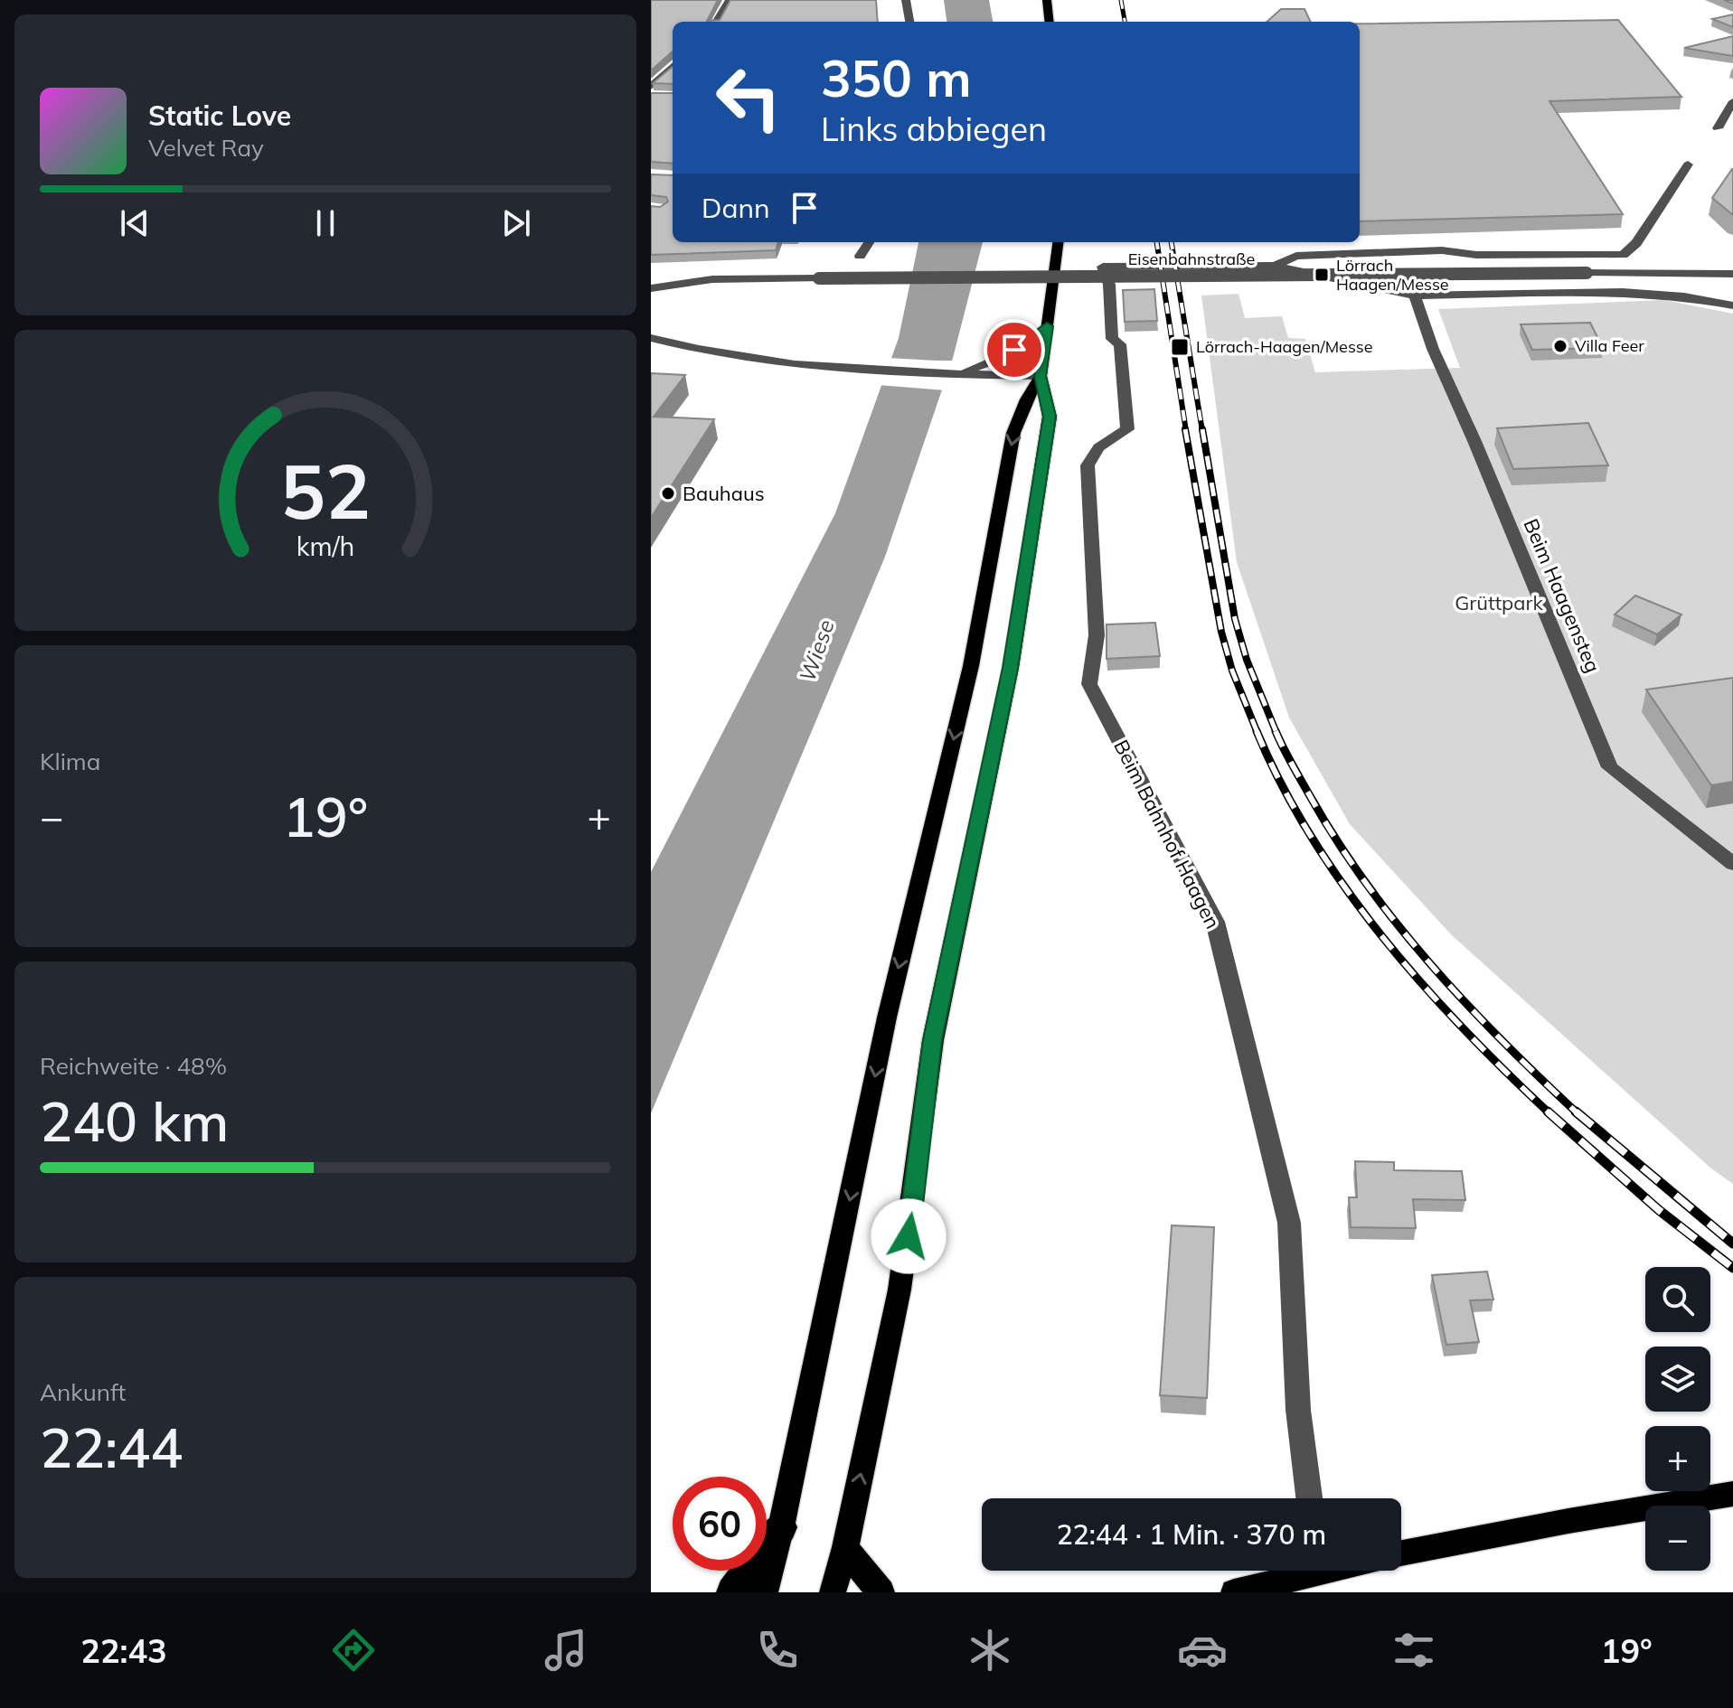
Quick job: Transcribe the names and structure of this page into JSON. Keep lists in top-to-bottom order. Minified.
{"streets":{"street":["Eisenbahnstraße","Beim Haagensteg","Beim Bahnhof Haagen"]},"water":["Wiese"],"parks":["Grüttpark"],"places":{"transit":["Lörrach Haagen/Messe","Lörrach-Haagen/Messe"],"other":["Villa Feer","Bauhaus"]},"page":{"turn":["350 m","Links abbiegen"],"song":["Static Love","Velvet Ray"],"then":"Dann","tile":["Klima",["Reichweite · 48%","240 km"],["Ankunft","22:44"]],"heat":["−","19°","+"],"map_buttons":["+","−"],"limit":"60","trip":"22:44 · 1 Min. · 370 m","tabs":["22:43","19°"],"gauge":["52","km/h"]}}
